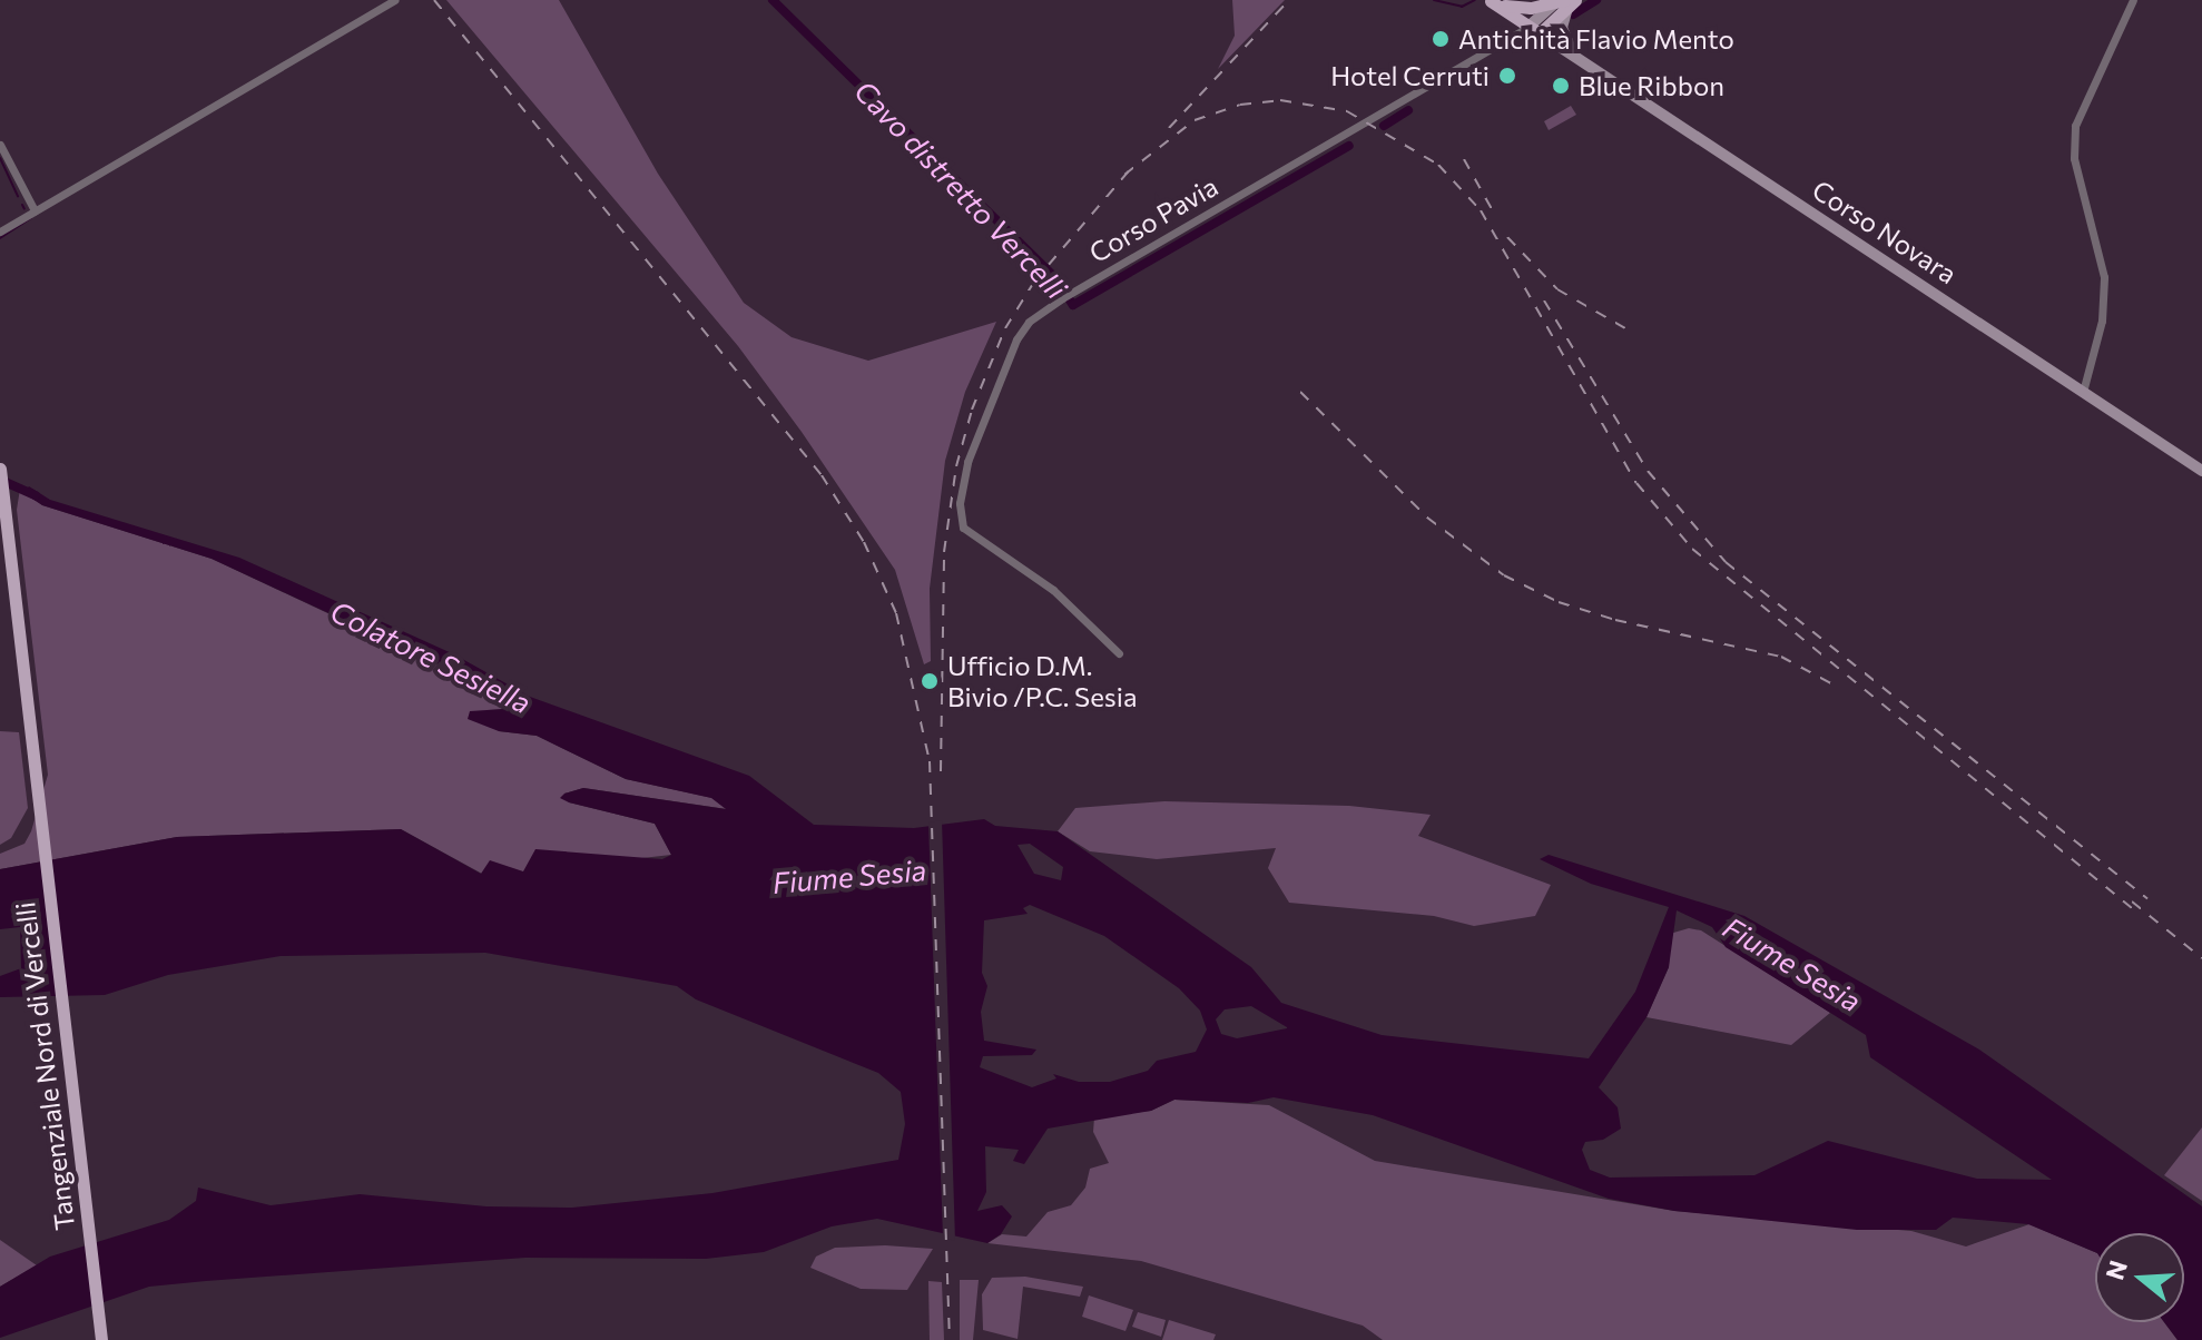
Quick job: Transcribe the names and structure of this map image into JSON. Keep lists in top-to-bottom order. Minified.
{"streets":{"main road":["Corso Novara","Tangenziale Nord di Vercelli"],"street":["Corso Pavia"]},"crossings":[["Corso Pavia","Corso Novara"]],"water":["Cavo distretto Vercelli","Colatore Sesiella","Fiume Sesia"],"places":["Antichità Flavio Mento","Hotel Cerruti","Blue Ribbon","Ufficio D.M. Bivio /P.C. Sesia"],"north":"left"}
